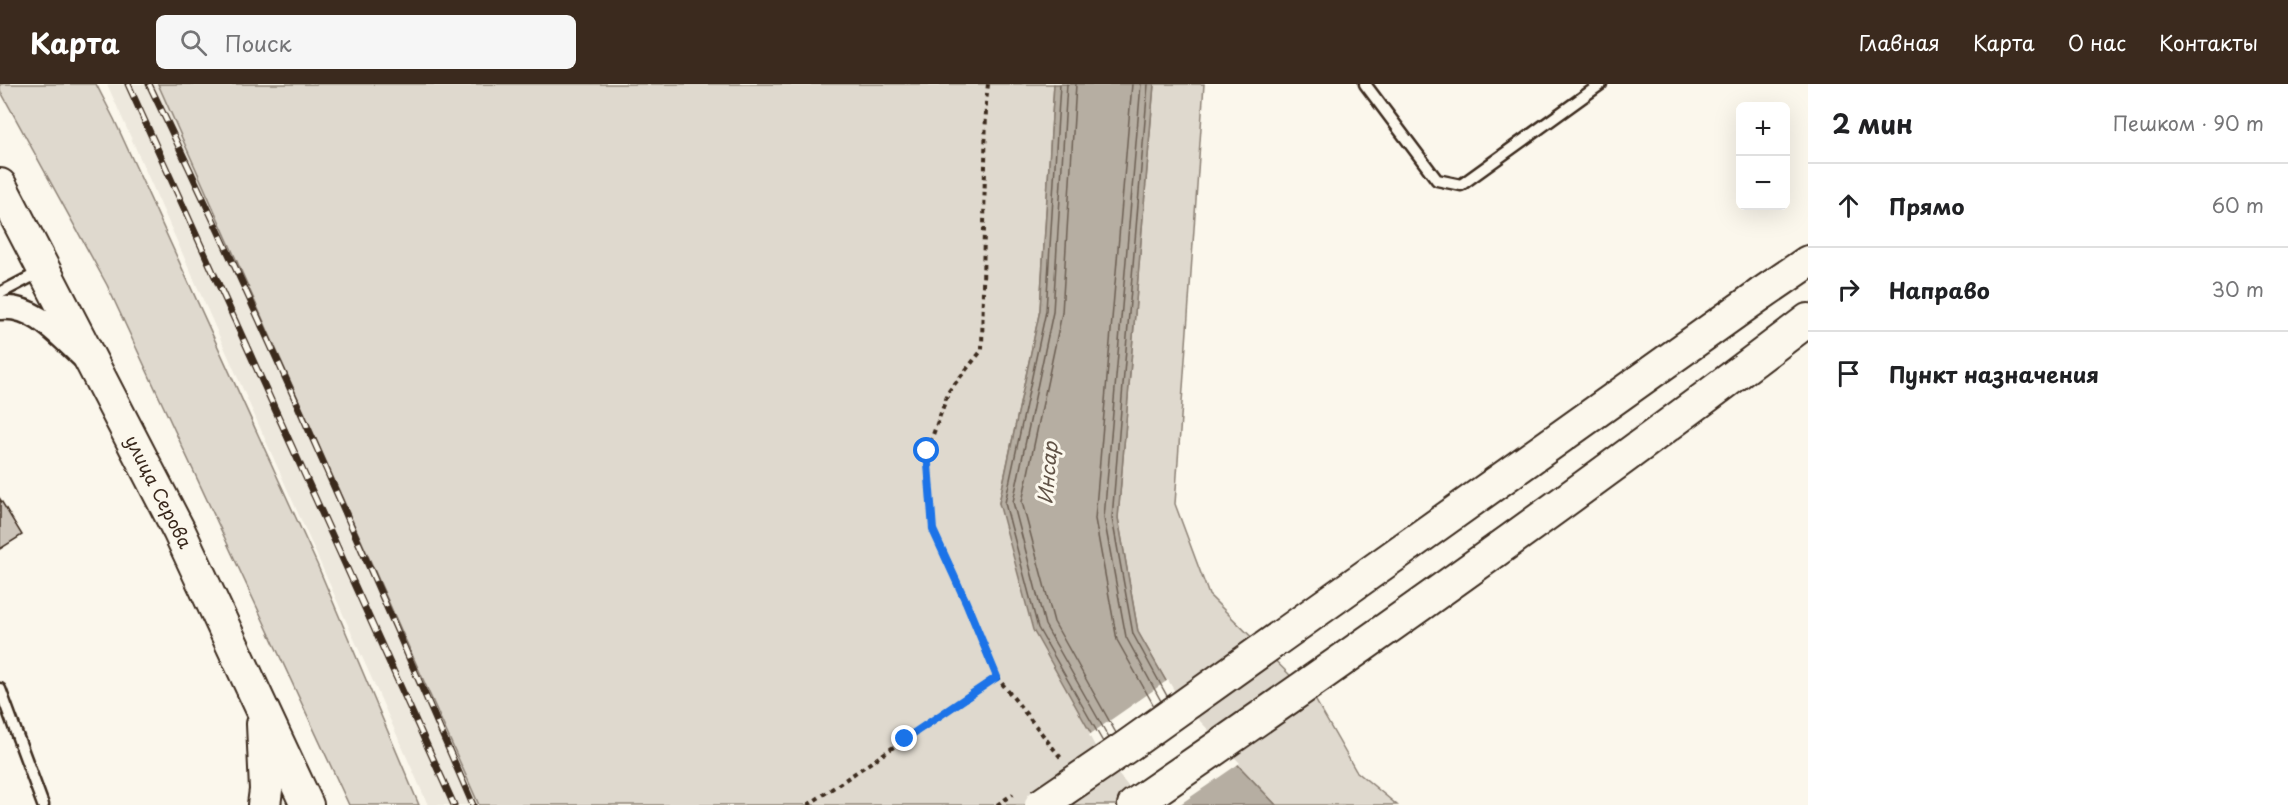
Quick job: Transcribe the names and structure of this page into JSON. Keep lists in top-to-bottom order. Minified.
{"streets":{"main road":["улица Серова"]},"water":["Инсар"],"page":{"header":"Карта","search":"Поиск","nav":["Главная","Карта","О нас","Контакты"],"heading":["2 мин","Пешком · 90 m"],"map_buttons":["+","−"],"list":[["Прямо","60 m"],["Направо","30 m"],"Пункт назначения"]}}
